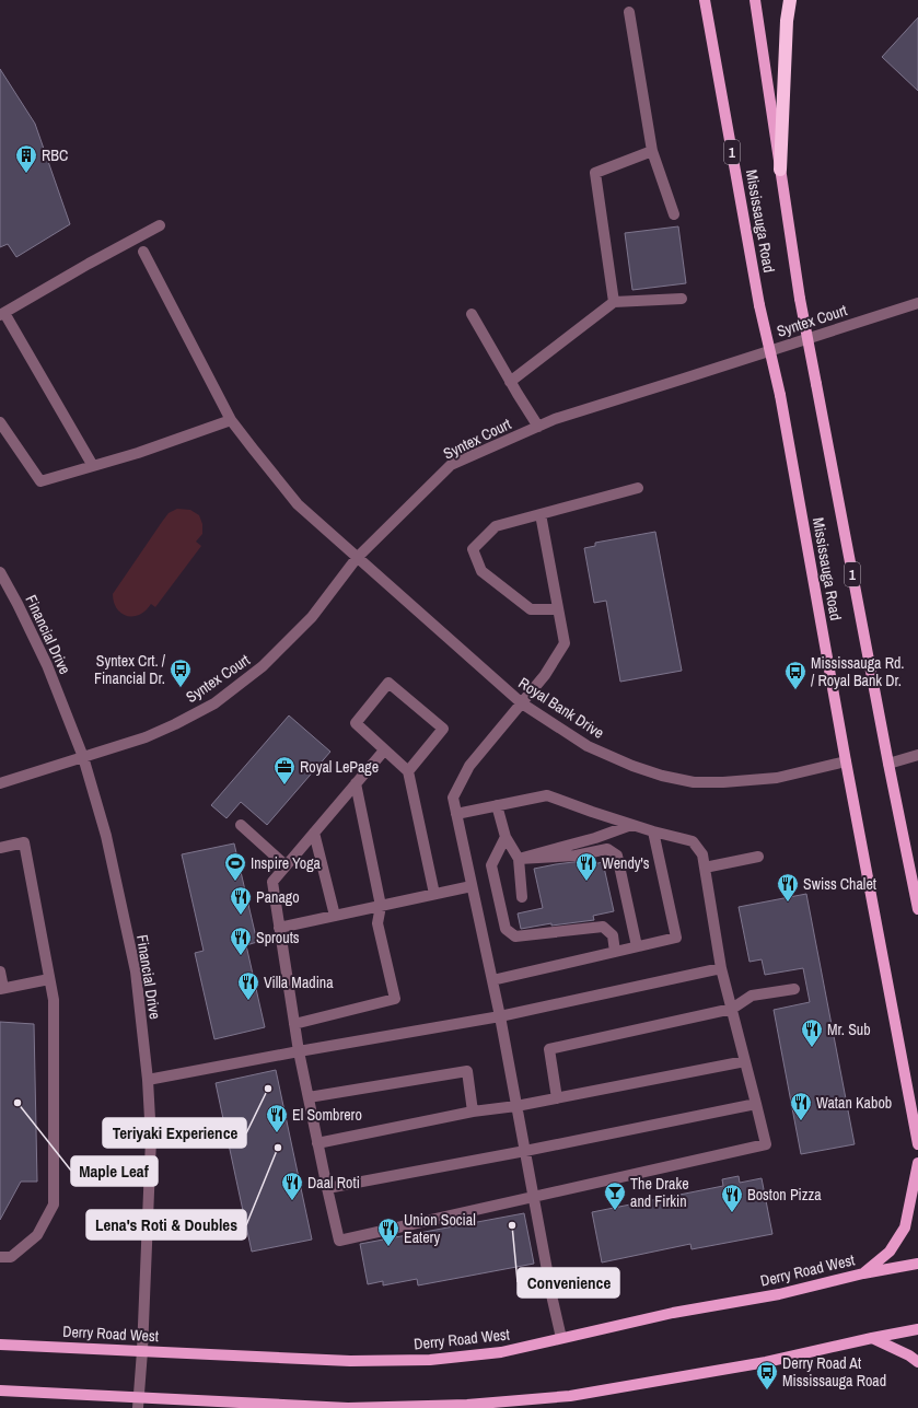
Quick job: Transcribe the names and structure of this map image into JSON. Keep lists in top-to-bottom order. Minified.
{"streets":{"main road":["1","Mississauga Road","Derry Road West"],"street":["Syntex Court","Financial Drive","Royal Bank Drive"]},"crossings":[["Mississauga Road","Royal Bank Drive"],["Syntex Court","Financial Drive"],["Syntex Court","Royal Bank Drive"],["Financial Drive","Derry Road West"]],"places":{"building":["RBC"],"bus stop":["Syntex Crt. / Financial Dr.","Mississauga Rd. / Royal Bank Dr.","Derry Road At Mississauga Road"],"office":["Royal LePage"],"sports":["Inspire Yoga"],"restaurant":["Wendy's","Swiss Chalet","Panago","Sprouts","Villa Madina","Mr. Sub","Watan Kabob","El Sombrero","Daal Roti","Boston Pizza","Union Social Eatery"],"other":["Teriyaki Experience","Maple Leaf","Lena's Roti & Doubles","Convenience"],"bar":["The Drake and Firkin"]}}
